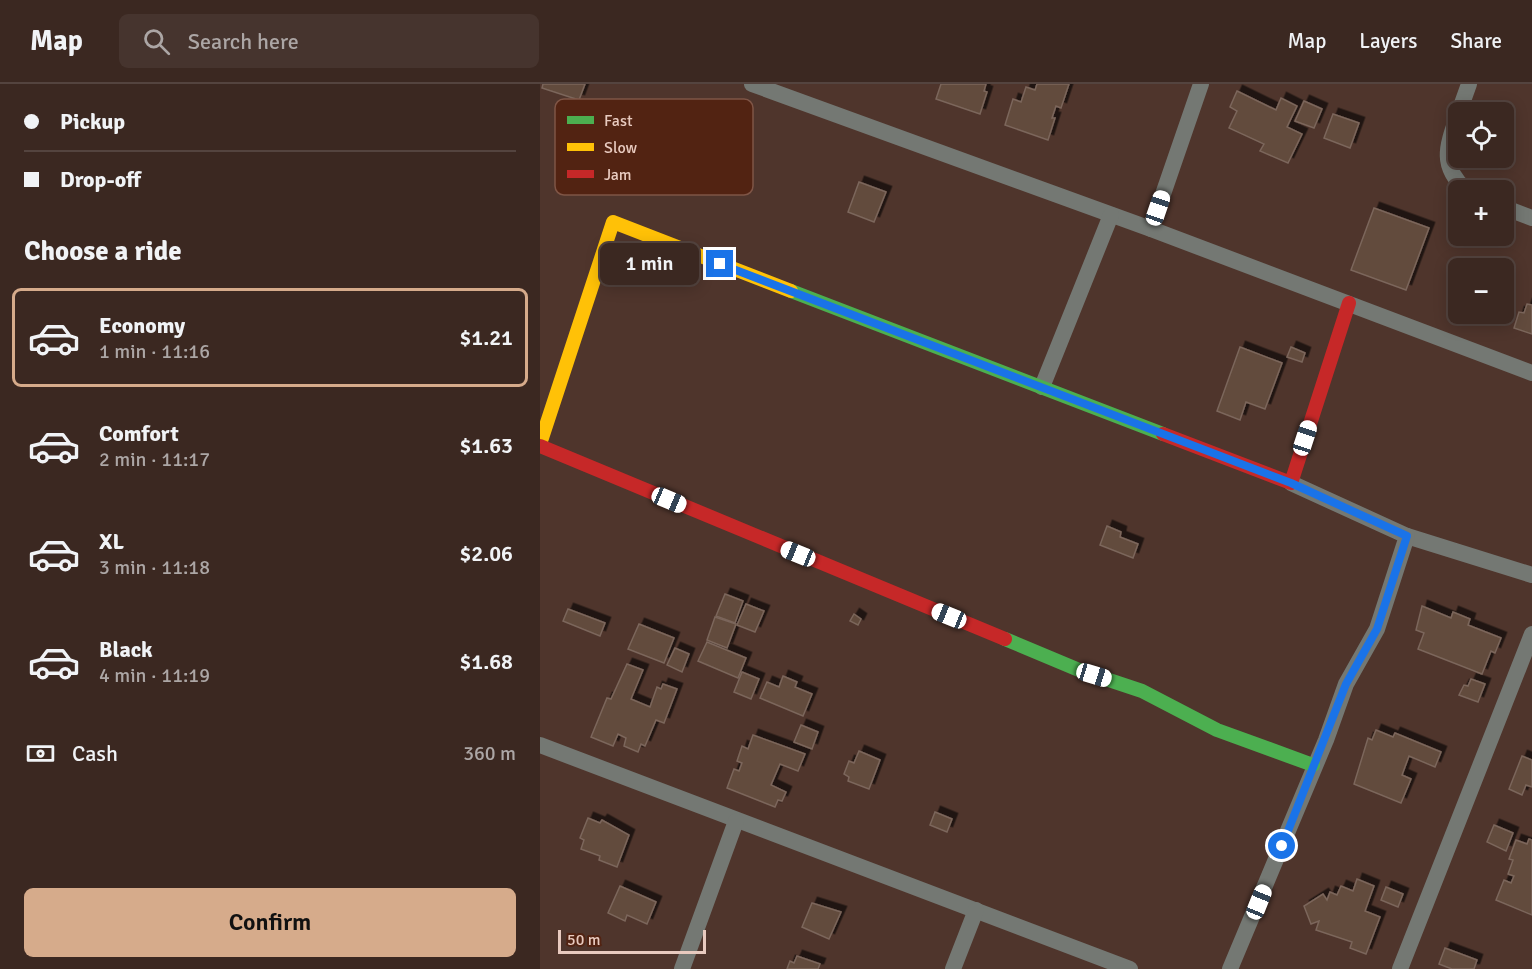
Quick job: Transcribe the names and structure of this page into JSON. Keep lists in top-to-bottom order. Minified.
{"legend":["Fast","Slow","Jam"],"scale_bar":"50 m","page":{"header":"Map","search":"Search here","nav":["Map","Layers","Share"],"banner":["Pickup","Drop-off"],"map_buttons":["+","−"],"heading":"Choose a ride","bubble":"1 min","list":[{"name":"Economy","note":"1 min · 11:16","value":"$1.21"},{"name":"Comfort","note":"2 min · 11:17","value":"$1.63"},{"name":"XL","note":"3 min · 11:18","value":"$2.06"},{"name":"Black","note":"4 min · 11:19","value":"$1.68"}],"pay":["Cash","360 m"],"buttons":"Confirm","scale":"50 m"}}
